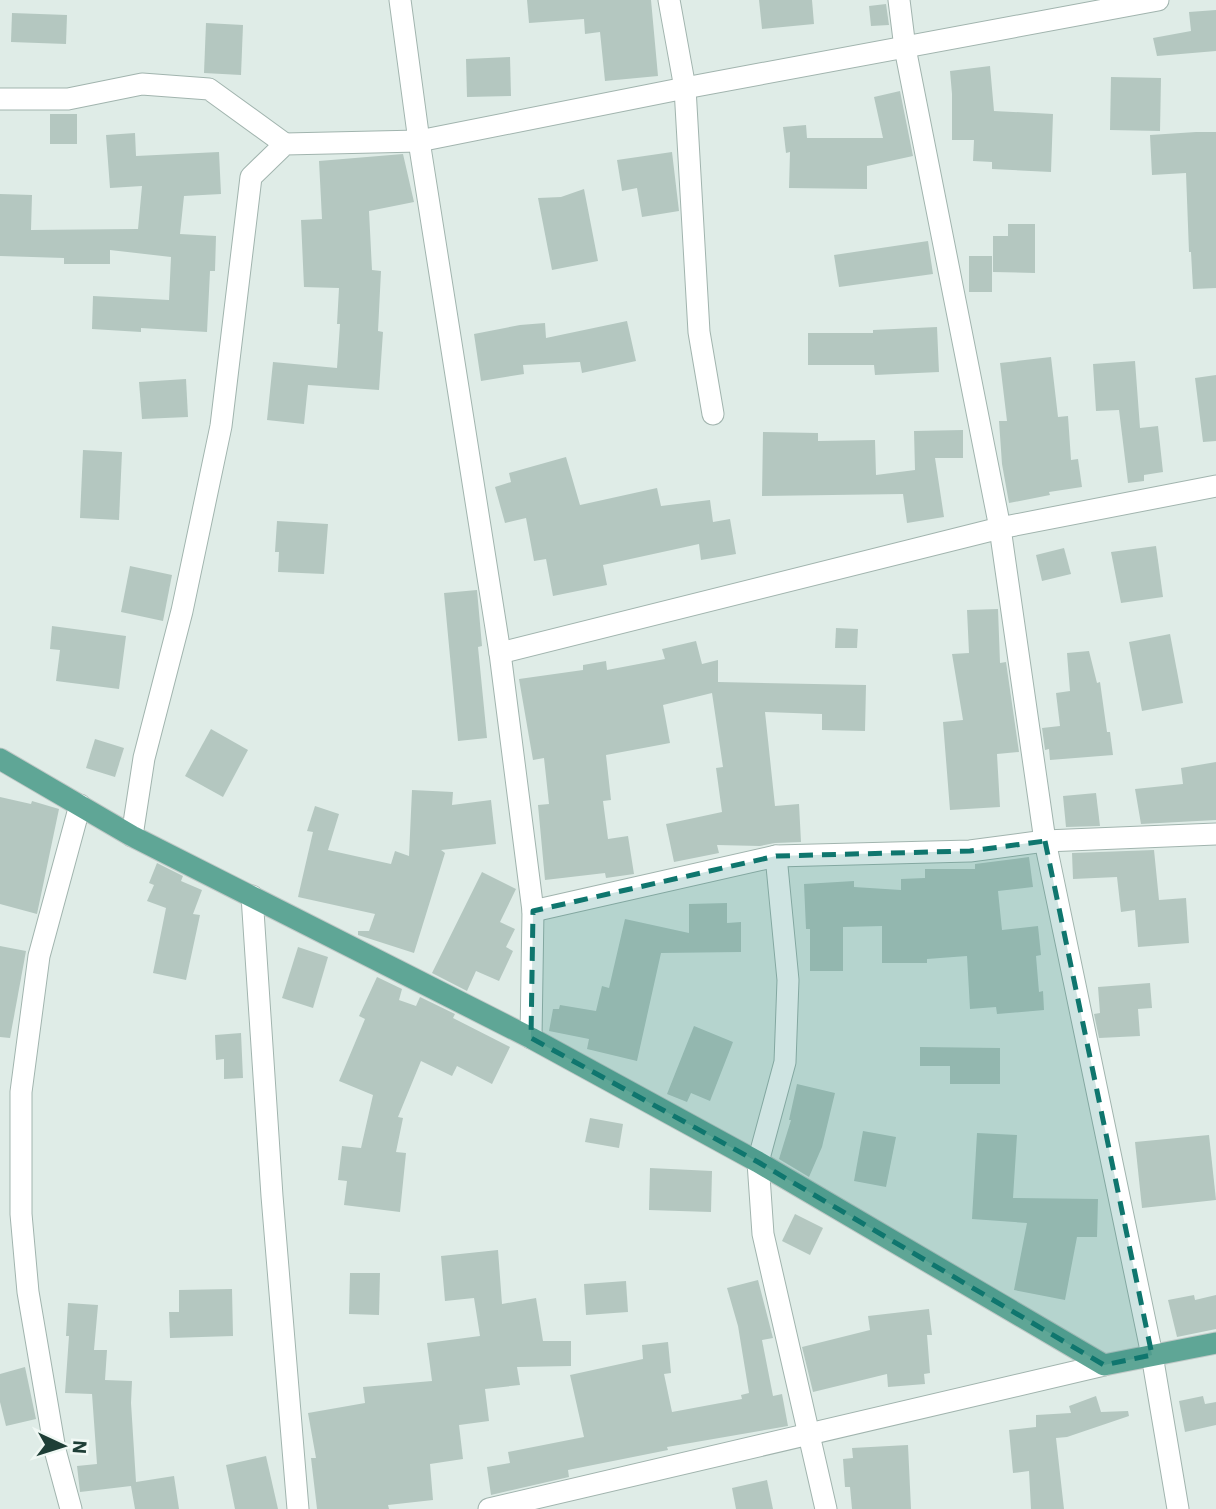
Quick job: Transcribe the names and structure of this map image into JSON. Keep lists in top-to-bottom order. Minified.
{"north":"right"}
